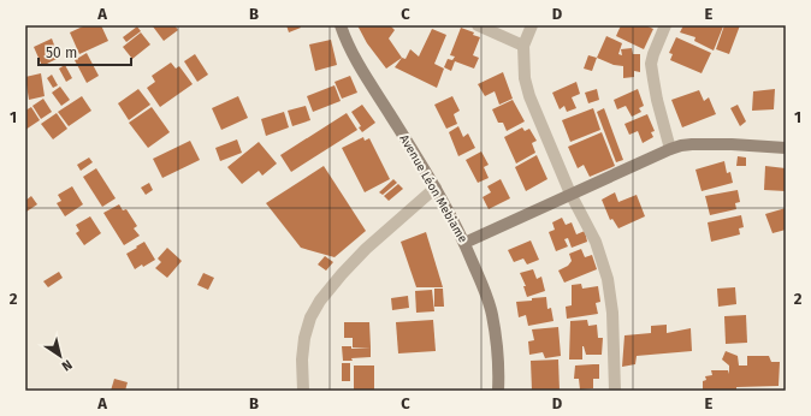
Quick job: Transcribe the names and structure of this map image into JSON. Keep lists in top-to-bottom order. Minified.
{"streets":{"street":["Avenue Léon Mebiame"]},"scale_bar":"50 m","north":"bottom right","grid":{"columns":["A","B","C","D","E"],"rows":["1","2"]}}
